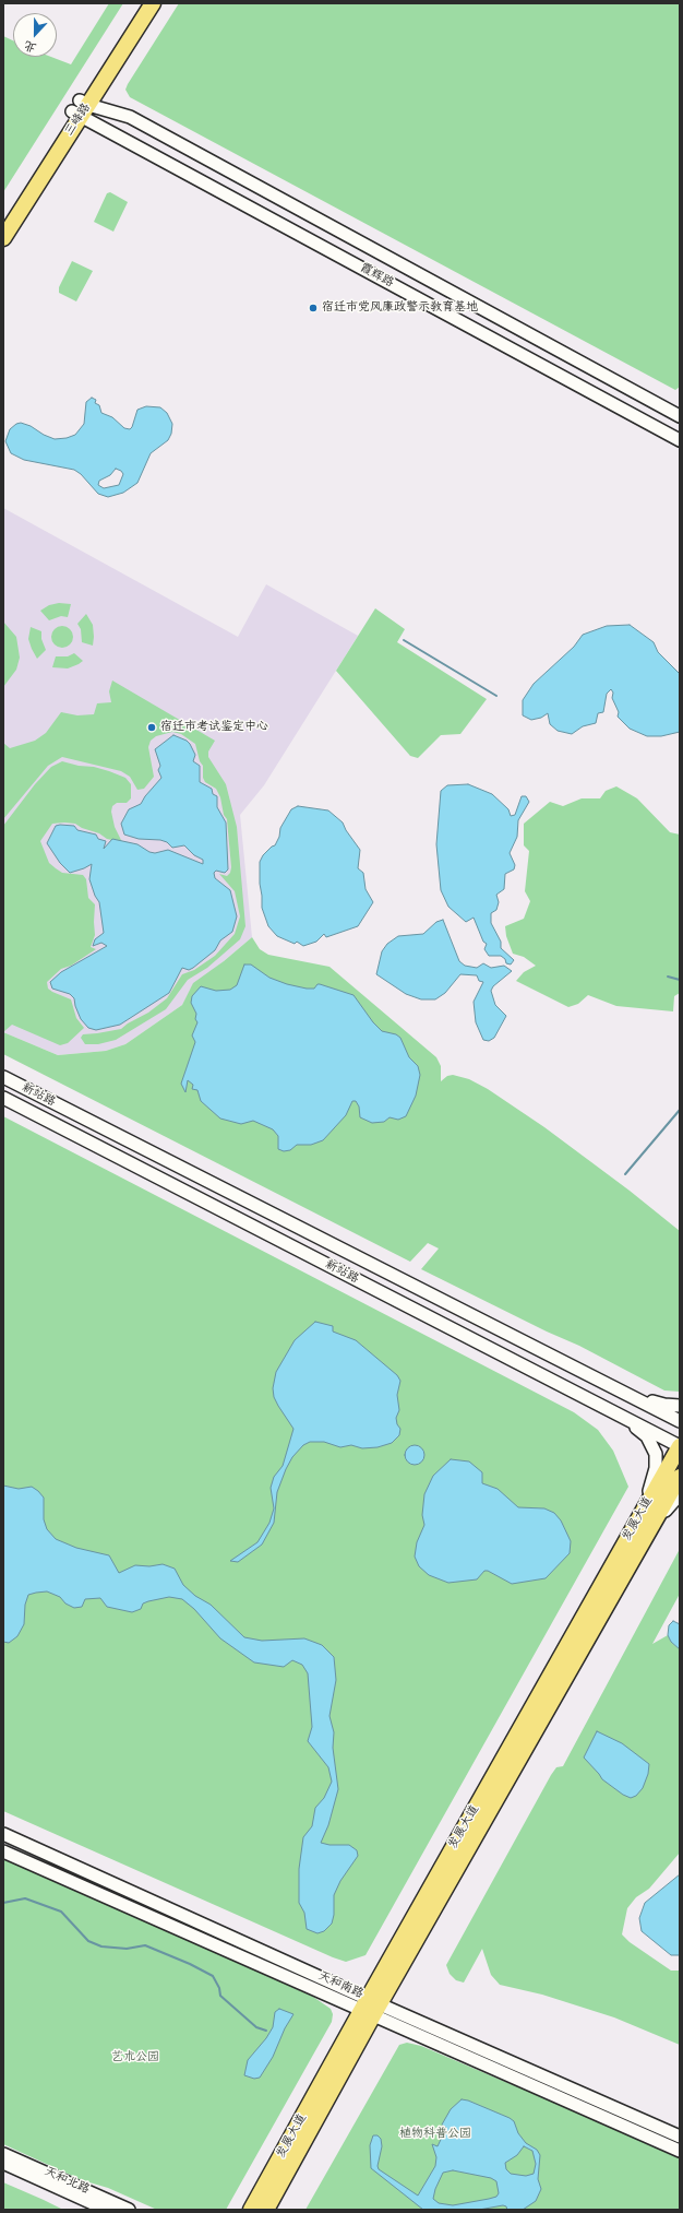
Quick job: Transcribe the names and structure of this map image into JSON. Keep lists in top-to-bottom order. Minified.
{"streets":{"main road":["三峰路","发展大道"],"street":["霞辉路","新站路","天和南路","天和北路"]},"crossings":[["三峰路","霞辉路"],["新站路","发展大道"],["发展大道","天和南路"]],"parks":["艺术公园","植物科普公园"],"places":["宿迁市党风廉政警示教育基地","宿迁市考试鉴定中心"],"north":"bottom"}
